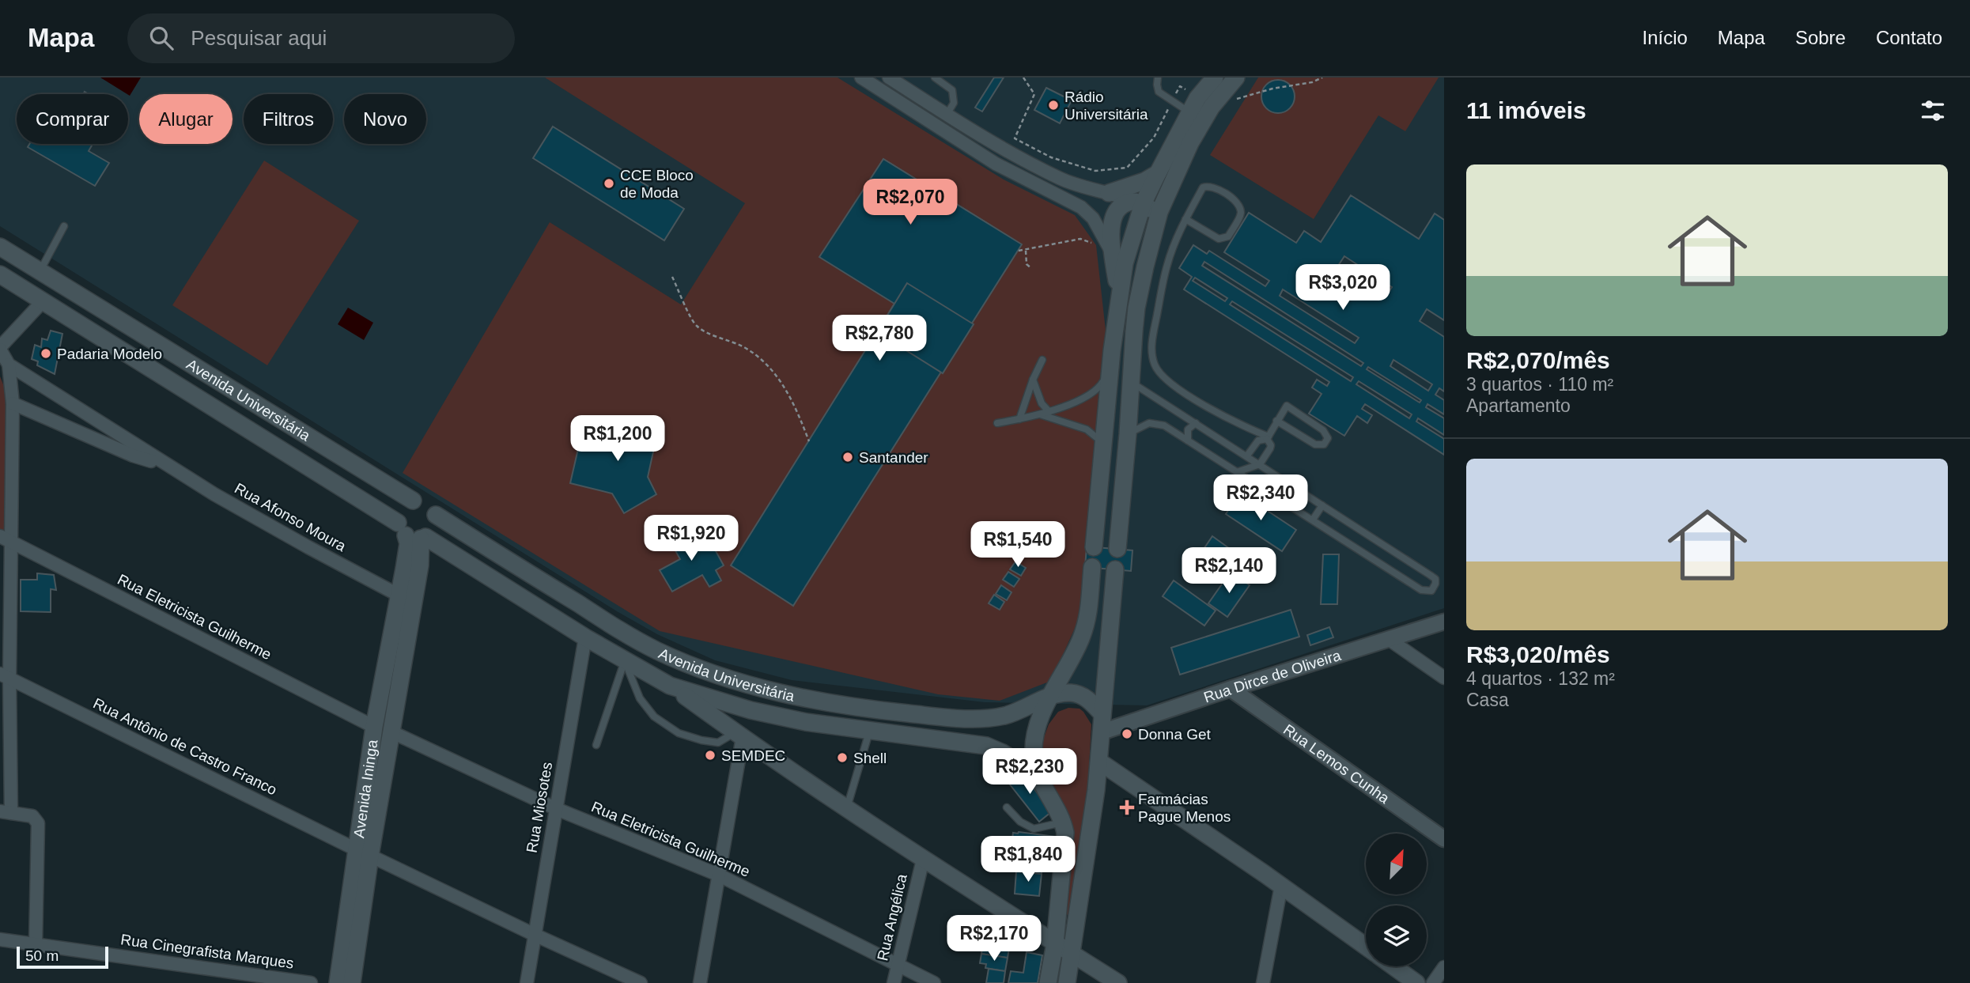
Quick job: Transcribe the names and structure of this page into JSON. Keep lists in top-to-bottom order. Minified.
{"streets":{"main road":["Avenida Universitária","Avenida Ininga"],"street":["Rua Afonso Moura","Rua Eletricista Guilherme","Rua Dirce de Oliveira","Rua Antônio de Castro Franco","Rua Lemos Cunha","Rua Miosotes","Rua Angélica","Rua Cinegrafista Marques"]},"crossings":[["Avenida Universitária","Rua Miosotes"],["Rua Afonso Moura","Avenida Ininga"],["Rua Eletricista Guilherme","Avenida Ininga"],["Rua Eletricista Guilherme","Rua Miosotes"],["Rua Eletricista Guilherme","Rua Angélica"],["Rua Dirce de Oliveira","Rua Lemos Cunha"],["Rua Antônio de Castro Franco","Avenida Ininga"],["Rua Antônio de Castro Franco","Rua Miosotes"]],"places":{"other":["Rádio Universitária","CCE Bloco de Moda","Padaria Modelo","Santander","Donna Get","SEMDEC","Shell"],"health":["Farmácias Pague Menos"]},"scale_bar":"50 m","north":"top right","page":{"header":"Mapa","search":"Pesquisar aqui","nav":["Início","Mapa","Sobre","Contato"],"heading":"11 imóveis","chip":["Comprar","Alugar","Filtros","Novo"],"list":[{"name":"R$2,070/mês","note":"3 quartos · 110 m² · Apartamento"},{"name":"R$3,020/mês","note":"4 quartos · 132 m² · Casa"}],"price":["R$2,070","R$3,020","R$2,780","R$1,200","R$2,340","R$1,920","R$1,540","R$2,140","R$2,230","R$1,840","R$2,170"],"scale":"50 m"}}
